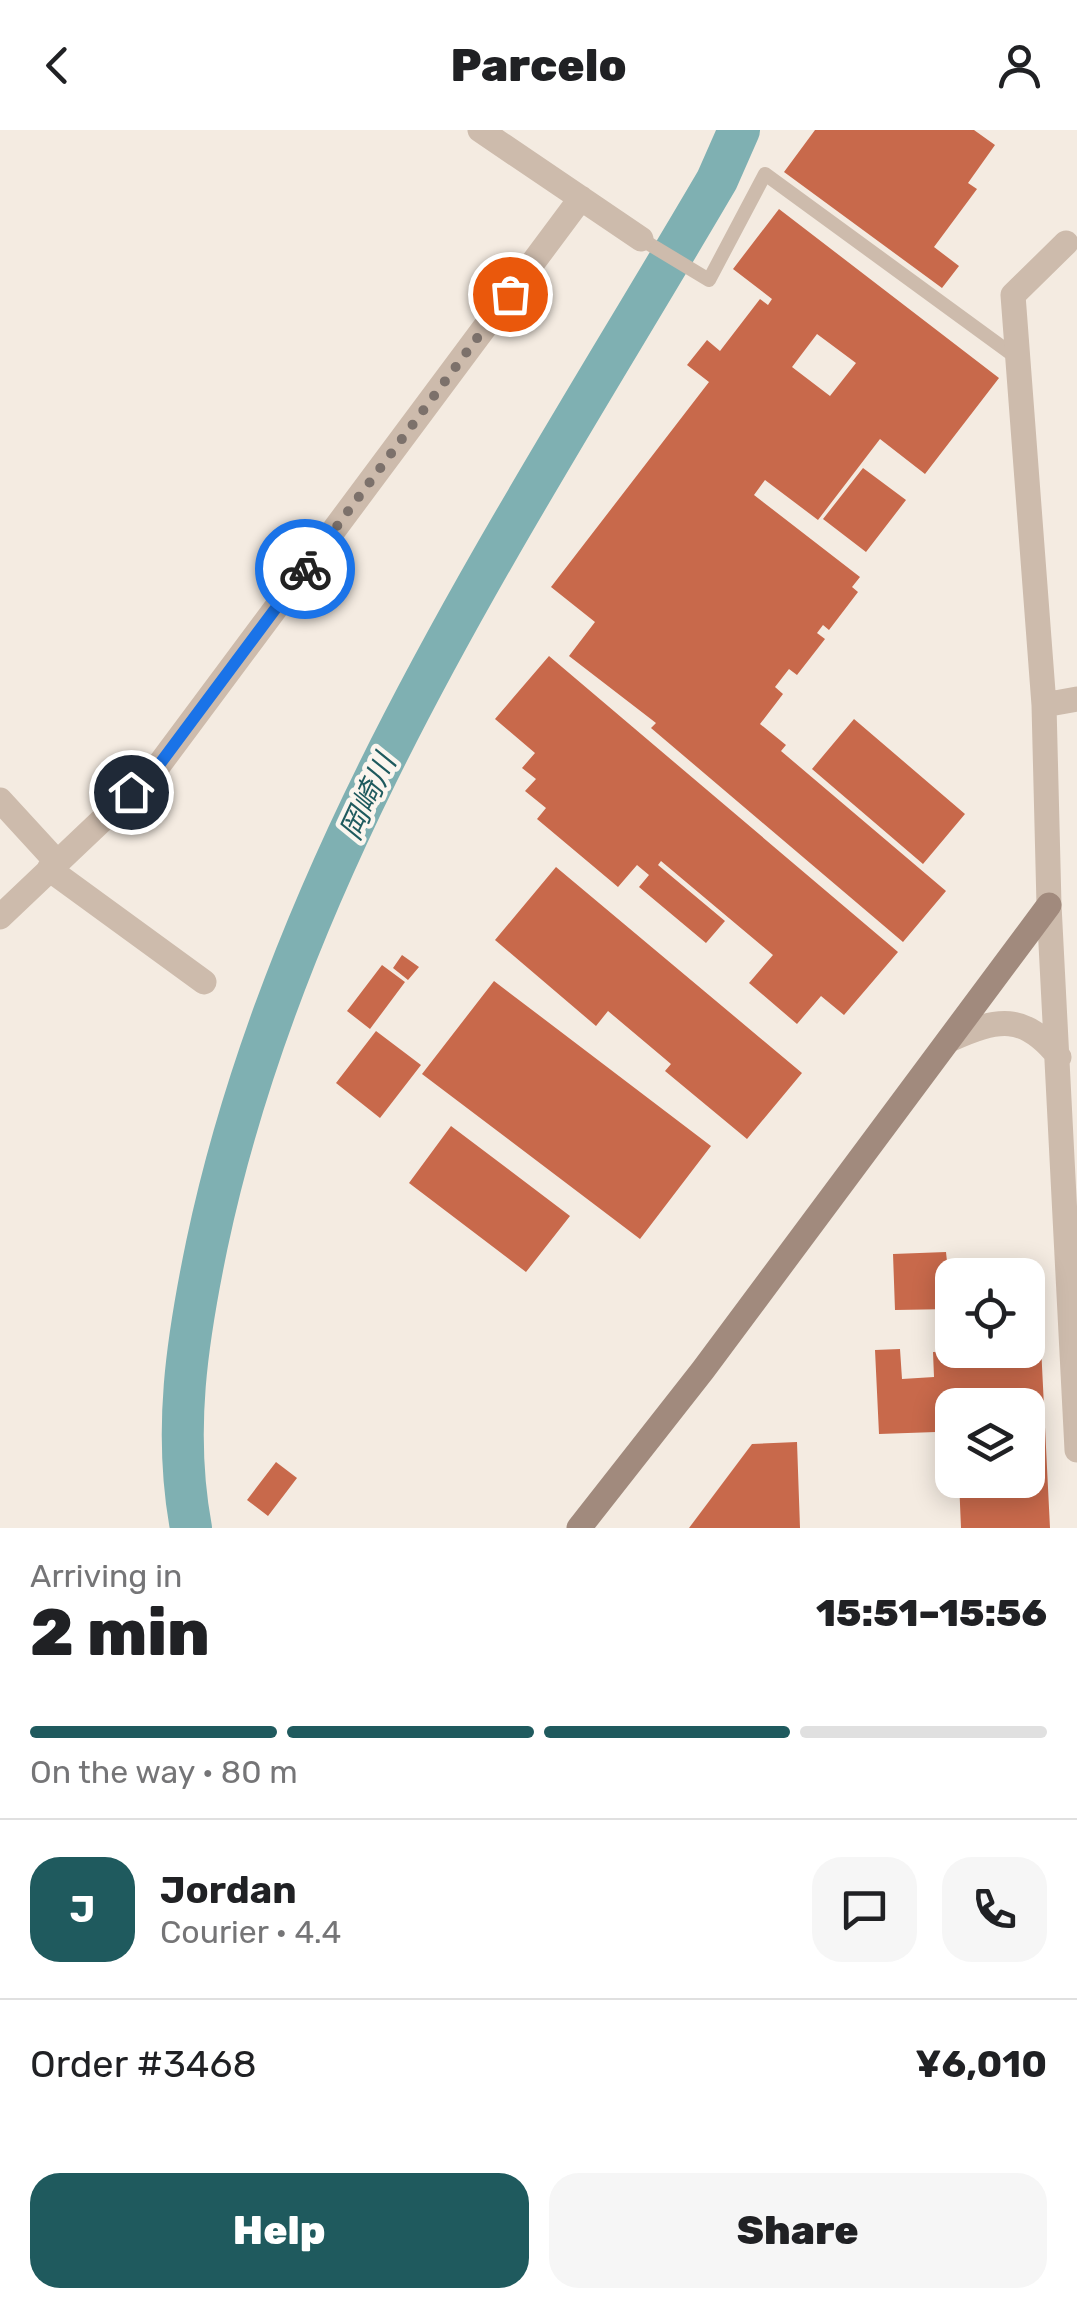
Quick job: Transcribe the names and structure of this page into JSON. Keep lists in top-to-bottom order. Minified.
{"water":["岡崎川"],"page":{"header":"Parcelo","heading":["2 min","Arriving in","15:51–15:56"],"panel":["Jordan","Courier · 4.4","Order #3468","¥6,010"],"bar":"On the way · 80 m","round":"J","buttons":["Help","Share"]}}
